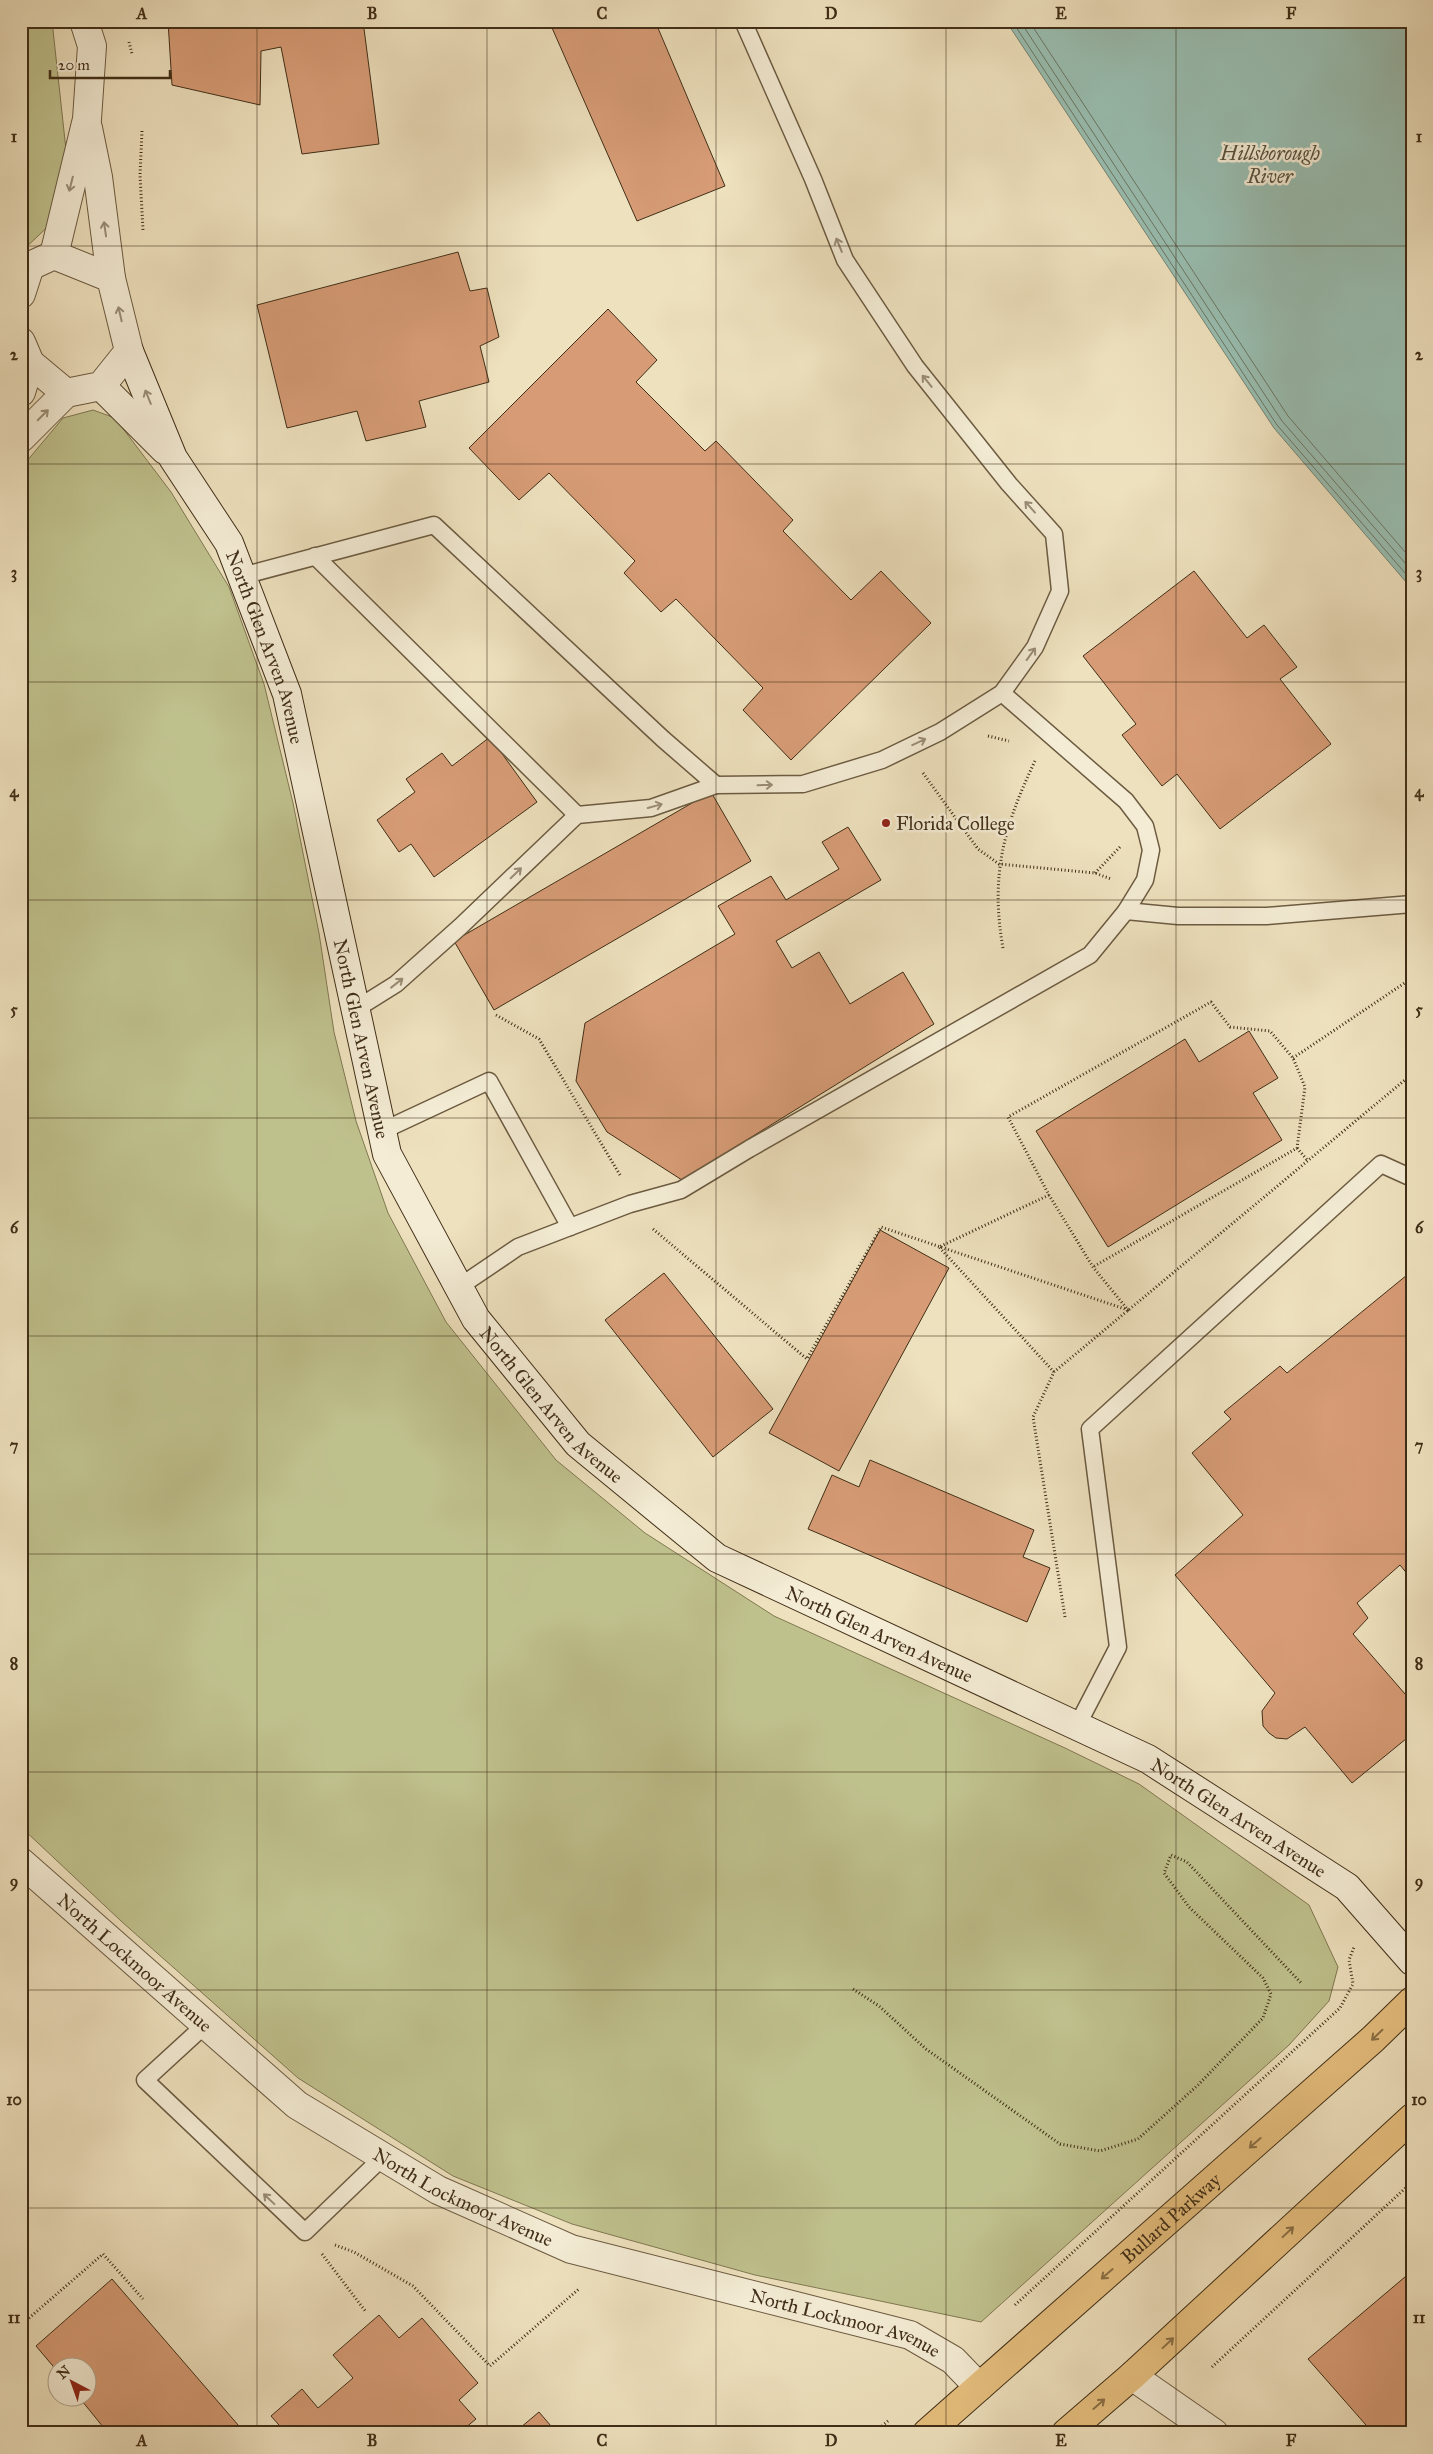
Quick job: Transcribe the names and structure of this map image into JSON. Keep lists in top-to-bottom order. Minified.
{"streets":{"main road":["Bullard Parkway"],"street":["North Glen Arven Avenue","North Lockmoor Avenue"]},"crossings":[["North Lockmoor Avenue","Bullard Parkway"]],"water":["Hillsborough River"],"places":["Florida College"],"scale_bar":"20 m","north":"top left","grid":{"columns":["A","B","C","D","E","F"],"rows":["1","2","3","4","5","6","7","8","9","10","11"]}}
